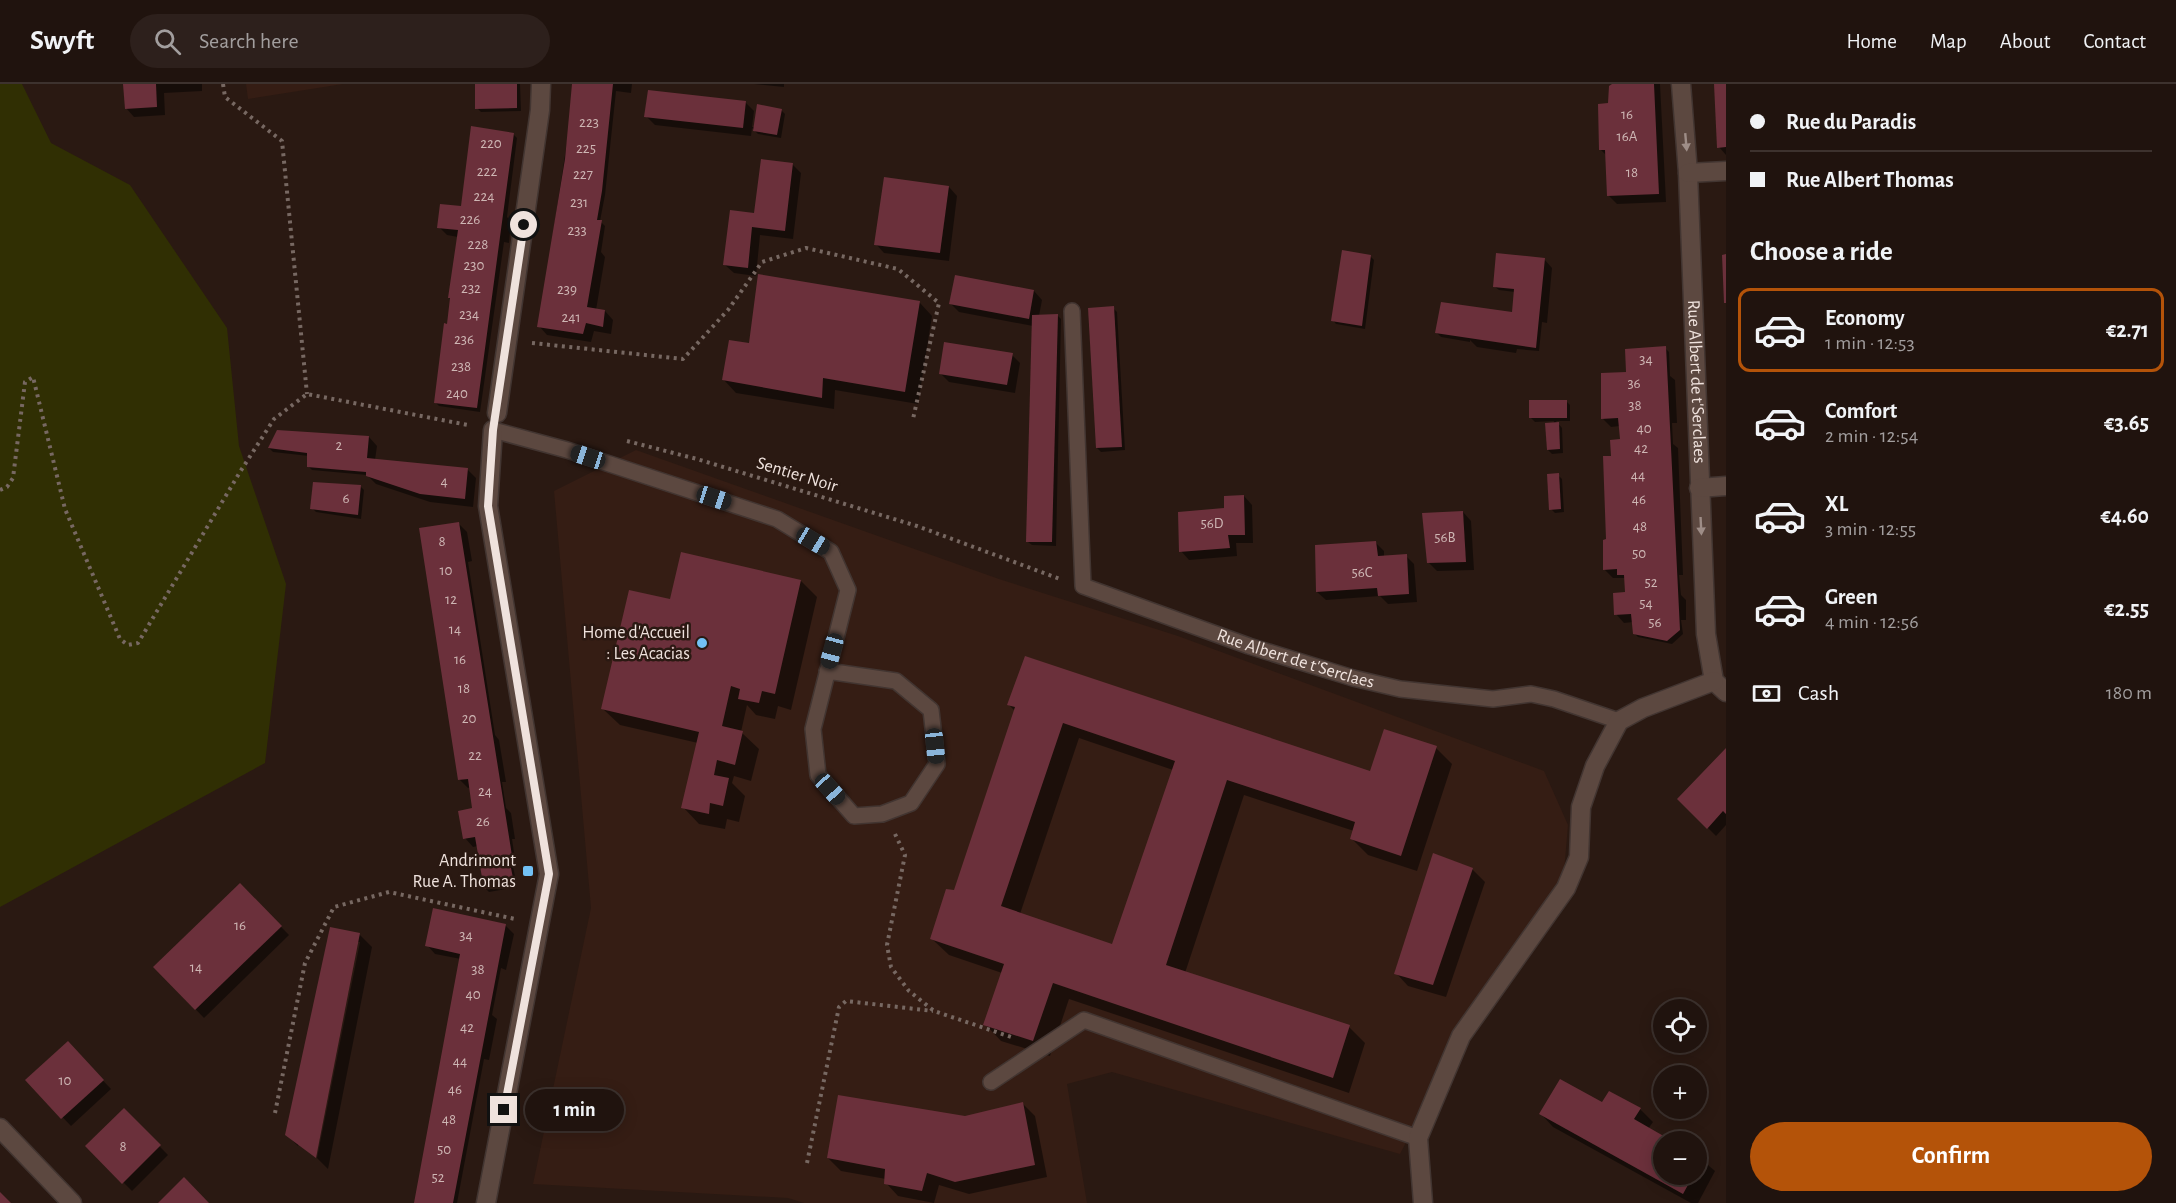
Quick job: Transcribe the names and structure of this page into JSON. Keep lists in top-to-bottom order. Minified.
{"streets":{"street":["Rue Albert de t'Serclaes"],"path":["Sentier Noir"]},"crossings":[["Rue Albert de t'Serclaes","Sentier Noir"]],"places":{"other":["Home d'Accueil : Les Acacias"],"transit":["Andrimont Rue A. Thomas"]},"house_numbers":["16","223","16A","220","225","222","18","227","224","231","226","233","228","230","232","239","234","241","236","34","238","36","240","38","40","2","42","44","4","6","46","56D","48","56B","8","50","10","56C","52","12","54","56","14","16","18","20","22","24","26","16","34","14","38","40","42","44","10","46","48","8","50","52"],"page":{"header":"Swyft","search":"Search here","nav":["Home","Map","About","Contact"],"banner":["Rue du Paradis","Rue Albert Thomas"],"heading":"Choose a ride","list":[{"name":"Economy","note":"1 min · 12:53","value":"€2.71"},{"name":"Comfort","note":"2 min · 12:54","value":"€3.65"},{"name":"XL","note":"3 min · 12:55","value":"€4.60"},{"name":"Green","note":"4 min · 12:56","value":"€2.55"}],"pay":["Cash","180 m"],"map_buttons":["+","−"],"bubble":"1 min","buttons":"Confirm"}}
